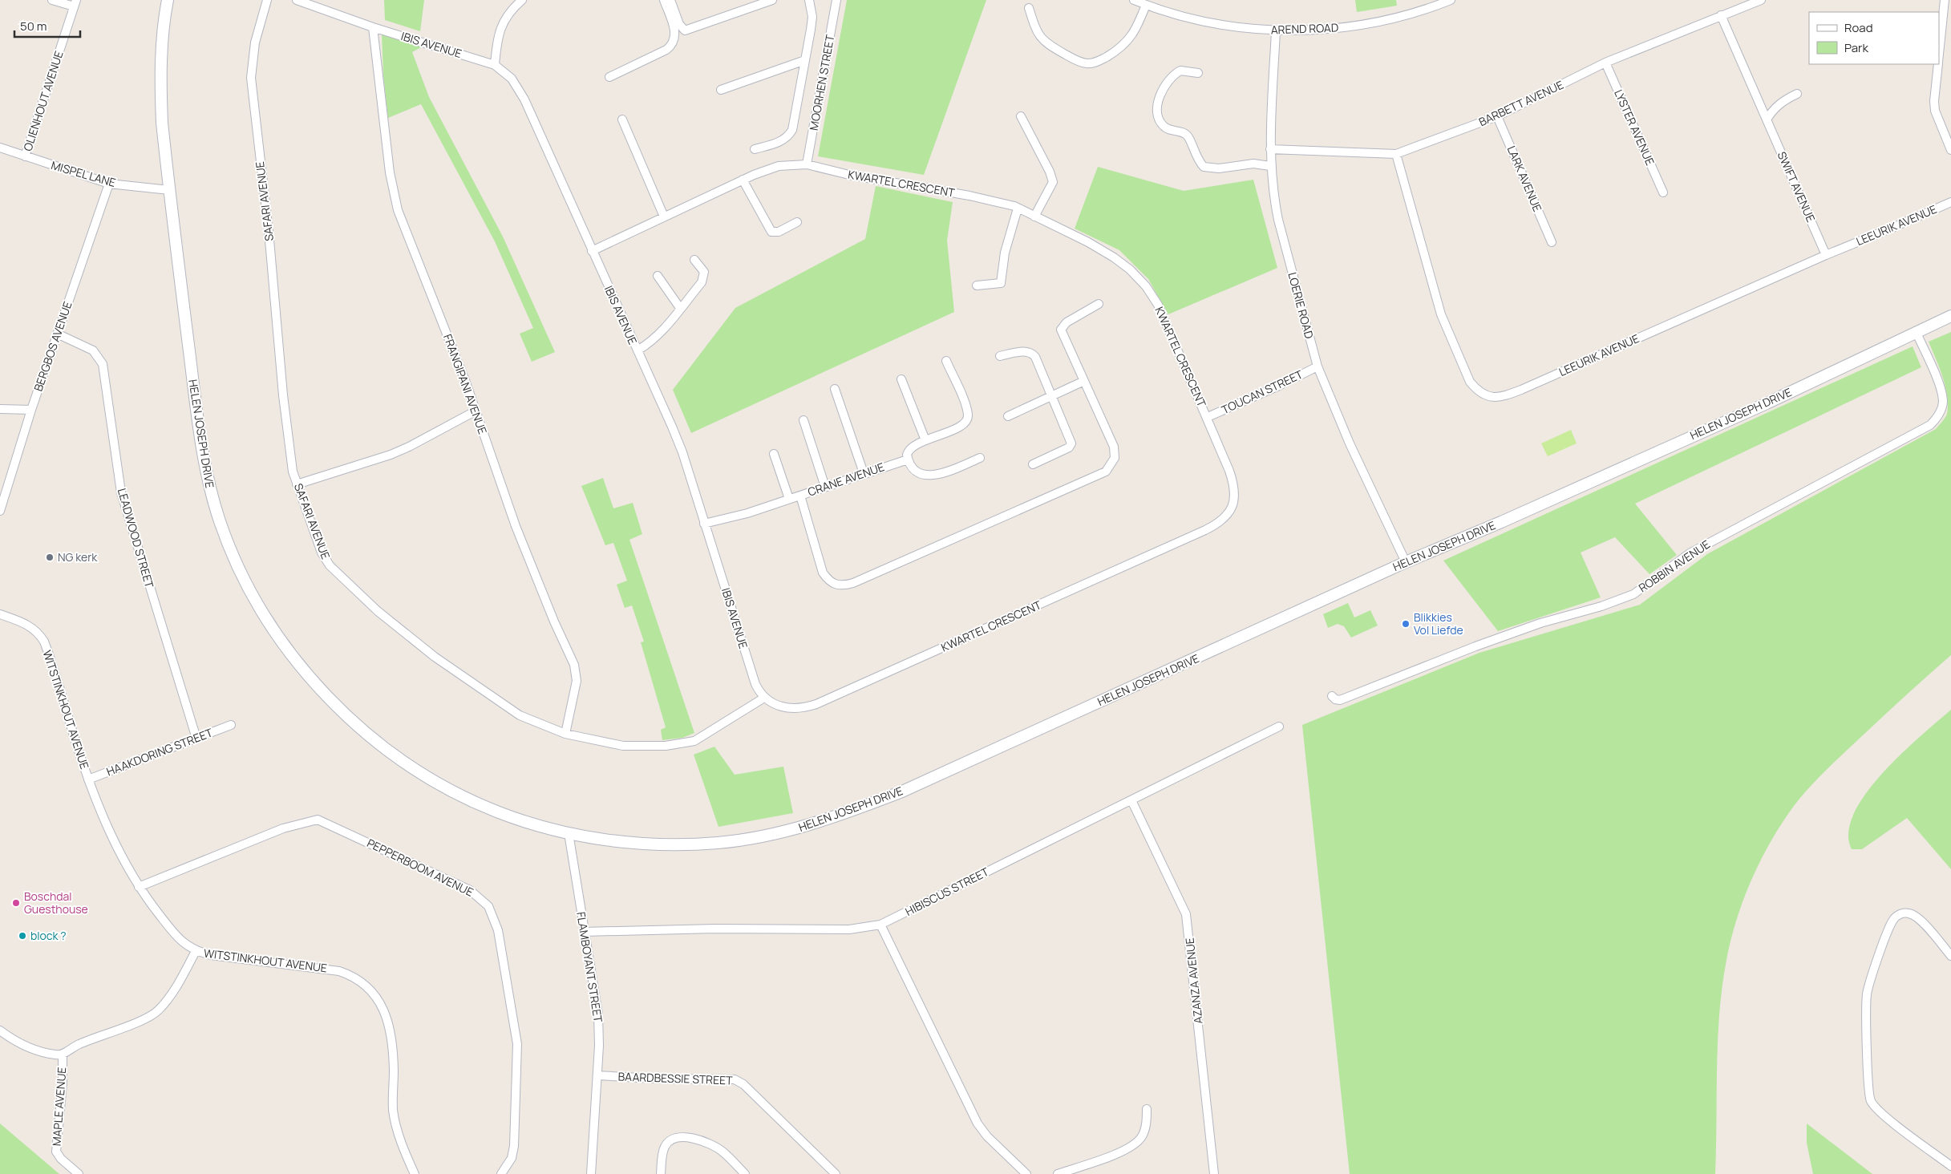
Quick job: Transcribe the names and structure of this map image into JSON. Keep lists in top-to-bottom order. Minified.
{"streets":{"street":["AREND ROAD","IBIS AVENUE","MOORHEN STREET","OLIENHOUT AVENUE","BARBETT AVENUE","LYSTER AVENUE","MISPEL LANE","LARK AVENUE","KWARTEL CRESCENT","SWIFT AVENUE","SAFARI AVENUE","LEEURIK AVENUE","LOERIE ROAD","BERGBOS AVENUE","FRANGIPANI AVENUE","TOUCAN STREET","HELEN JOSEPH DRIVE","CRANE AVENUE","LEADWOOD STREET","ROBBIN AVENUE","WITSTINKHOUT AVENUE","HAAKDORING STREET","PEPPERBOOM AVENUE","HIBISCUS STREET","FLAMBOYANT STREET","AZANZA AVENUE","BAARDBESSIE STREET","MAPLE AVENUE"]},"crossings":[["AREND ROAD","LOERIE ROAD"],["IBIS AVENUE","KWARTEL CRESCENT"],["IBIS AVENUE","SAFARI AVENUE"],["IBIS AVENUE","FRANGIPANI AVENUE"],["IBIS AVENUE","CRANE AVENUE"],["MOORHEN STREET","KWARTEL CRESCENT"],["OLIENHOUT AVENUE","MISPEL LANE"],["BARBETT AVENUE","LYSTER AVENUE"],["BARBETT AVENUE","LARK AVENUE"],["BARBETT AVENUE","SWIFT AVENUE"],["BARBETT AVENUE","LEEURIK AVENUE"],["BARBETT AVENUE","LOERIE ROAD"],["MISPEL LANE","BERGBOS AVENUE"],["MISPEL LANE","HELEN JOSEPH DRIVE"],["KWARTEL CRESCENT","SAFARI AVENUE"],["KWARTEL CRESCENT","TOUCAN STREET"],["SWIFT AVENUE","LEEURIK AVENUE"],["SAFARI AVENUE","FRANGIPANI AVENUE"],["LOERIE ROAD","TOUCAN STREET"],["LOERIE ROAD","HELEN JOSEPH DRIVE"],["BERGBOS AVENUE","LEADWOOD STREET"],["HELEN JOSEPH DRIVE","ROBBIN AVENUE"],["HELEN JOSEPH DRIVE","FLAMBOYANT STREET"],["LEADWOOD STREET","HAAKDORING STREET"],["WITSTINKHOUT AVENUE","HAAKDORING STREET"],["WITSTINKHOUT AVENUE","PEPPERBOOM AVENUE"],["HIBISCUS STREET","FLAMBOYANT STREET"],["HIBISCUS STREET","AZANZA AVENUE"],["FLAMBOYANT STREET","BAARDBESSIE STREET"]],"places":["NG kerk","Blikkies Vol Liefde","Boschdal Guesthouse","block ?"],"legend":["Road","Park"],"scale_bar":"50 m"}
